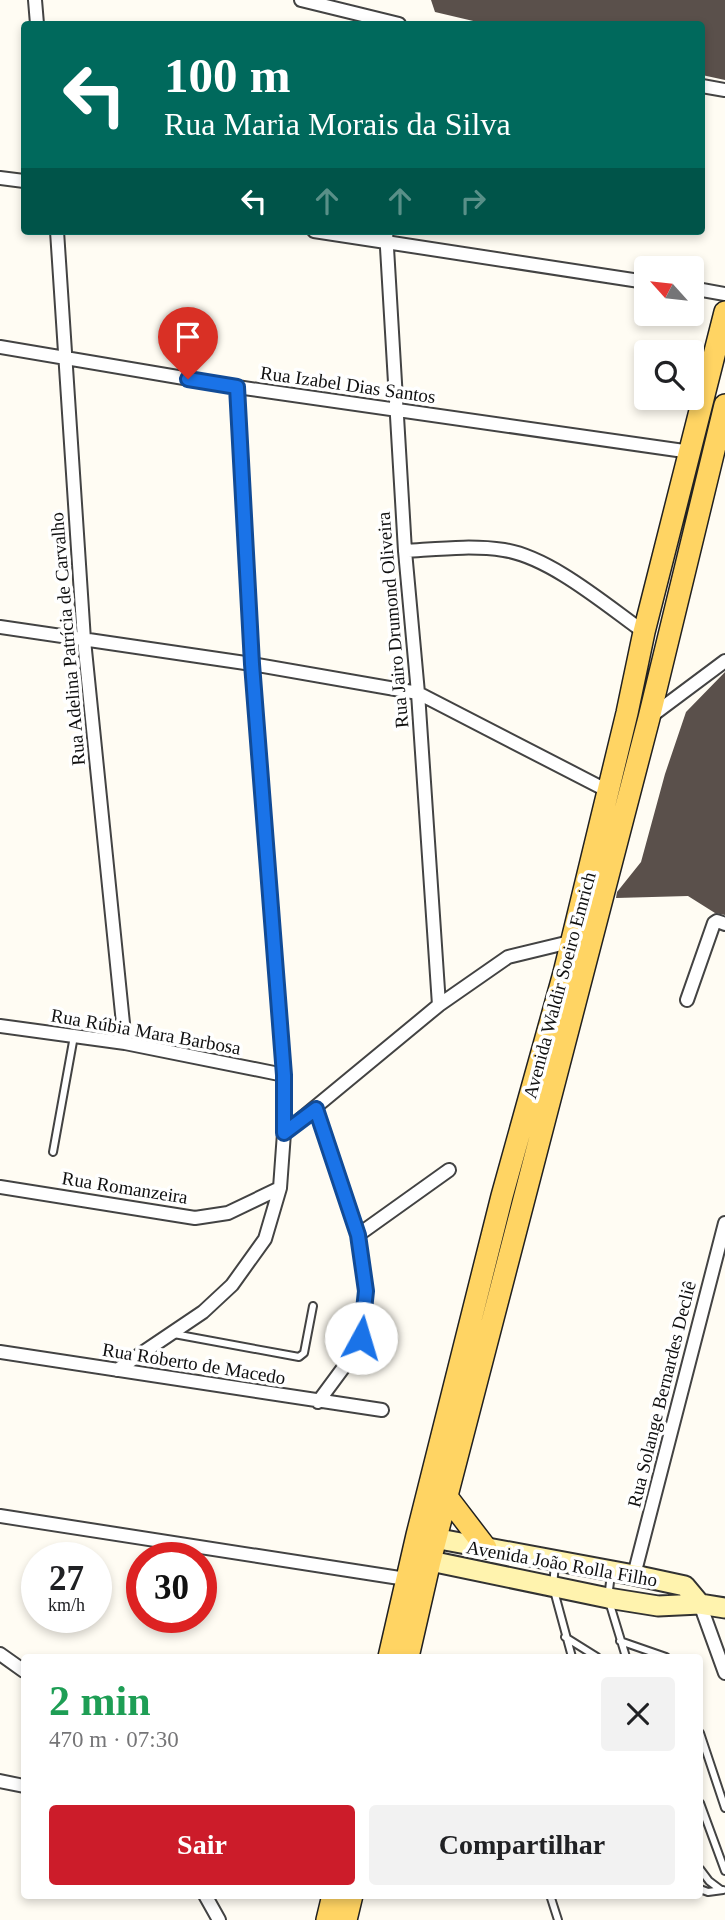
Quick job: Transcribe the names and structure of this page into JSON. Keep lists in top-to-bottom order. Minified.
{"streets":{"main road":["Avenida Waldir Soeiro Emrich"],"street":["Rua Izabel Dias Santos","Rua Jairo Drumond Oliveira","Rua Adelina Patrícia de Carvalho","Rua Rúbia Mara Barbosa","Rua Romanzeira","Rua Roberto de Macedo","Rua Solange Bernardes Decliê","Avenida João Rolla Filho"]},"crossings":[["Rua Izabel Dias Santos","Rua Jairo Drumond Oliveira"],["Rua Izabel Dias Santos","Rua Adelina Patrícia de Carvalho"],["Rua Izabel Dias Santos","Avenida Waldir Soeiro Emrich"],["Rua Adelina Patrícia de Carvalho","Rua Rúbia Mara Barbosa"],["Avenida Waldir Soeiro Emrich","Avenida João Rolla Filho"],["Rua Solange Bernardes Decliê","Avenida João Rolla Filho"]],"north":"top left","page":{"turn":["100 m","Rua Maria Morais da Silva"],"speed":"27 km/h","limit":"30","heading":["2 min","470 m · 07:30"],"buttons":["Sair","Compartilhar"]}}
